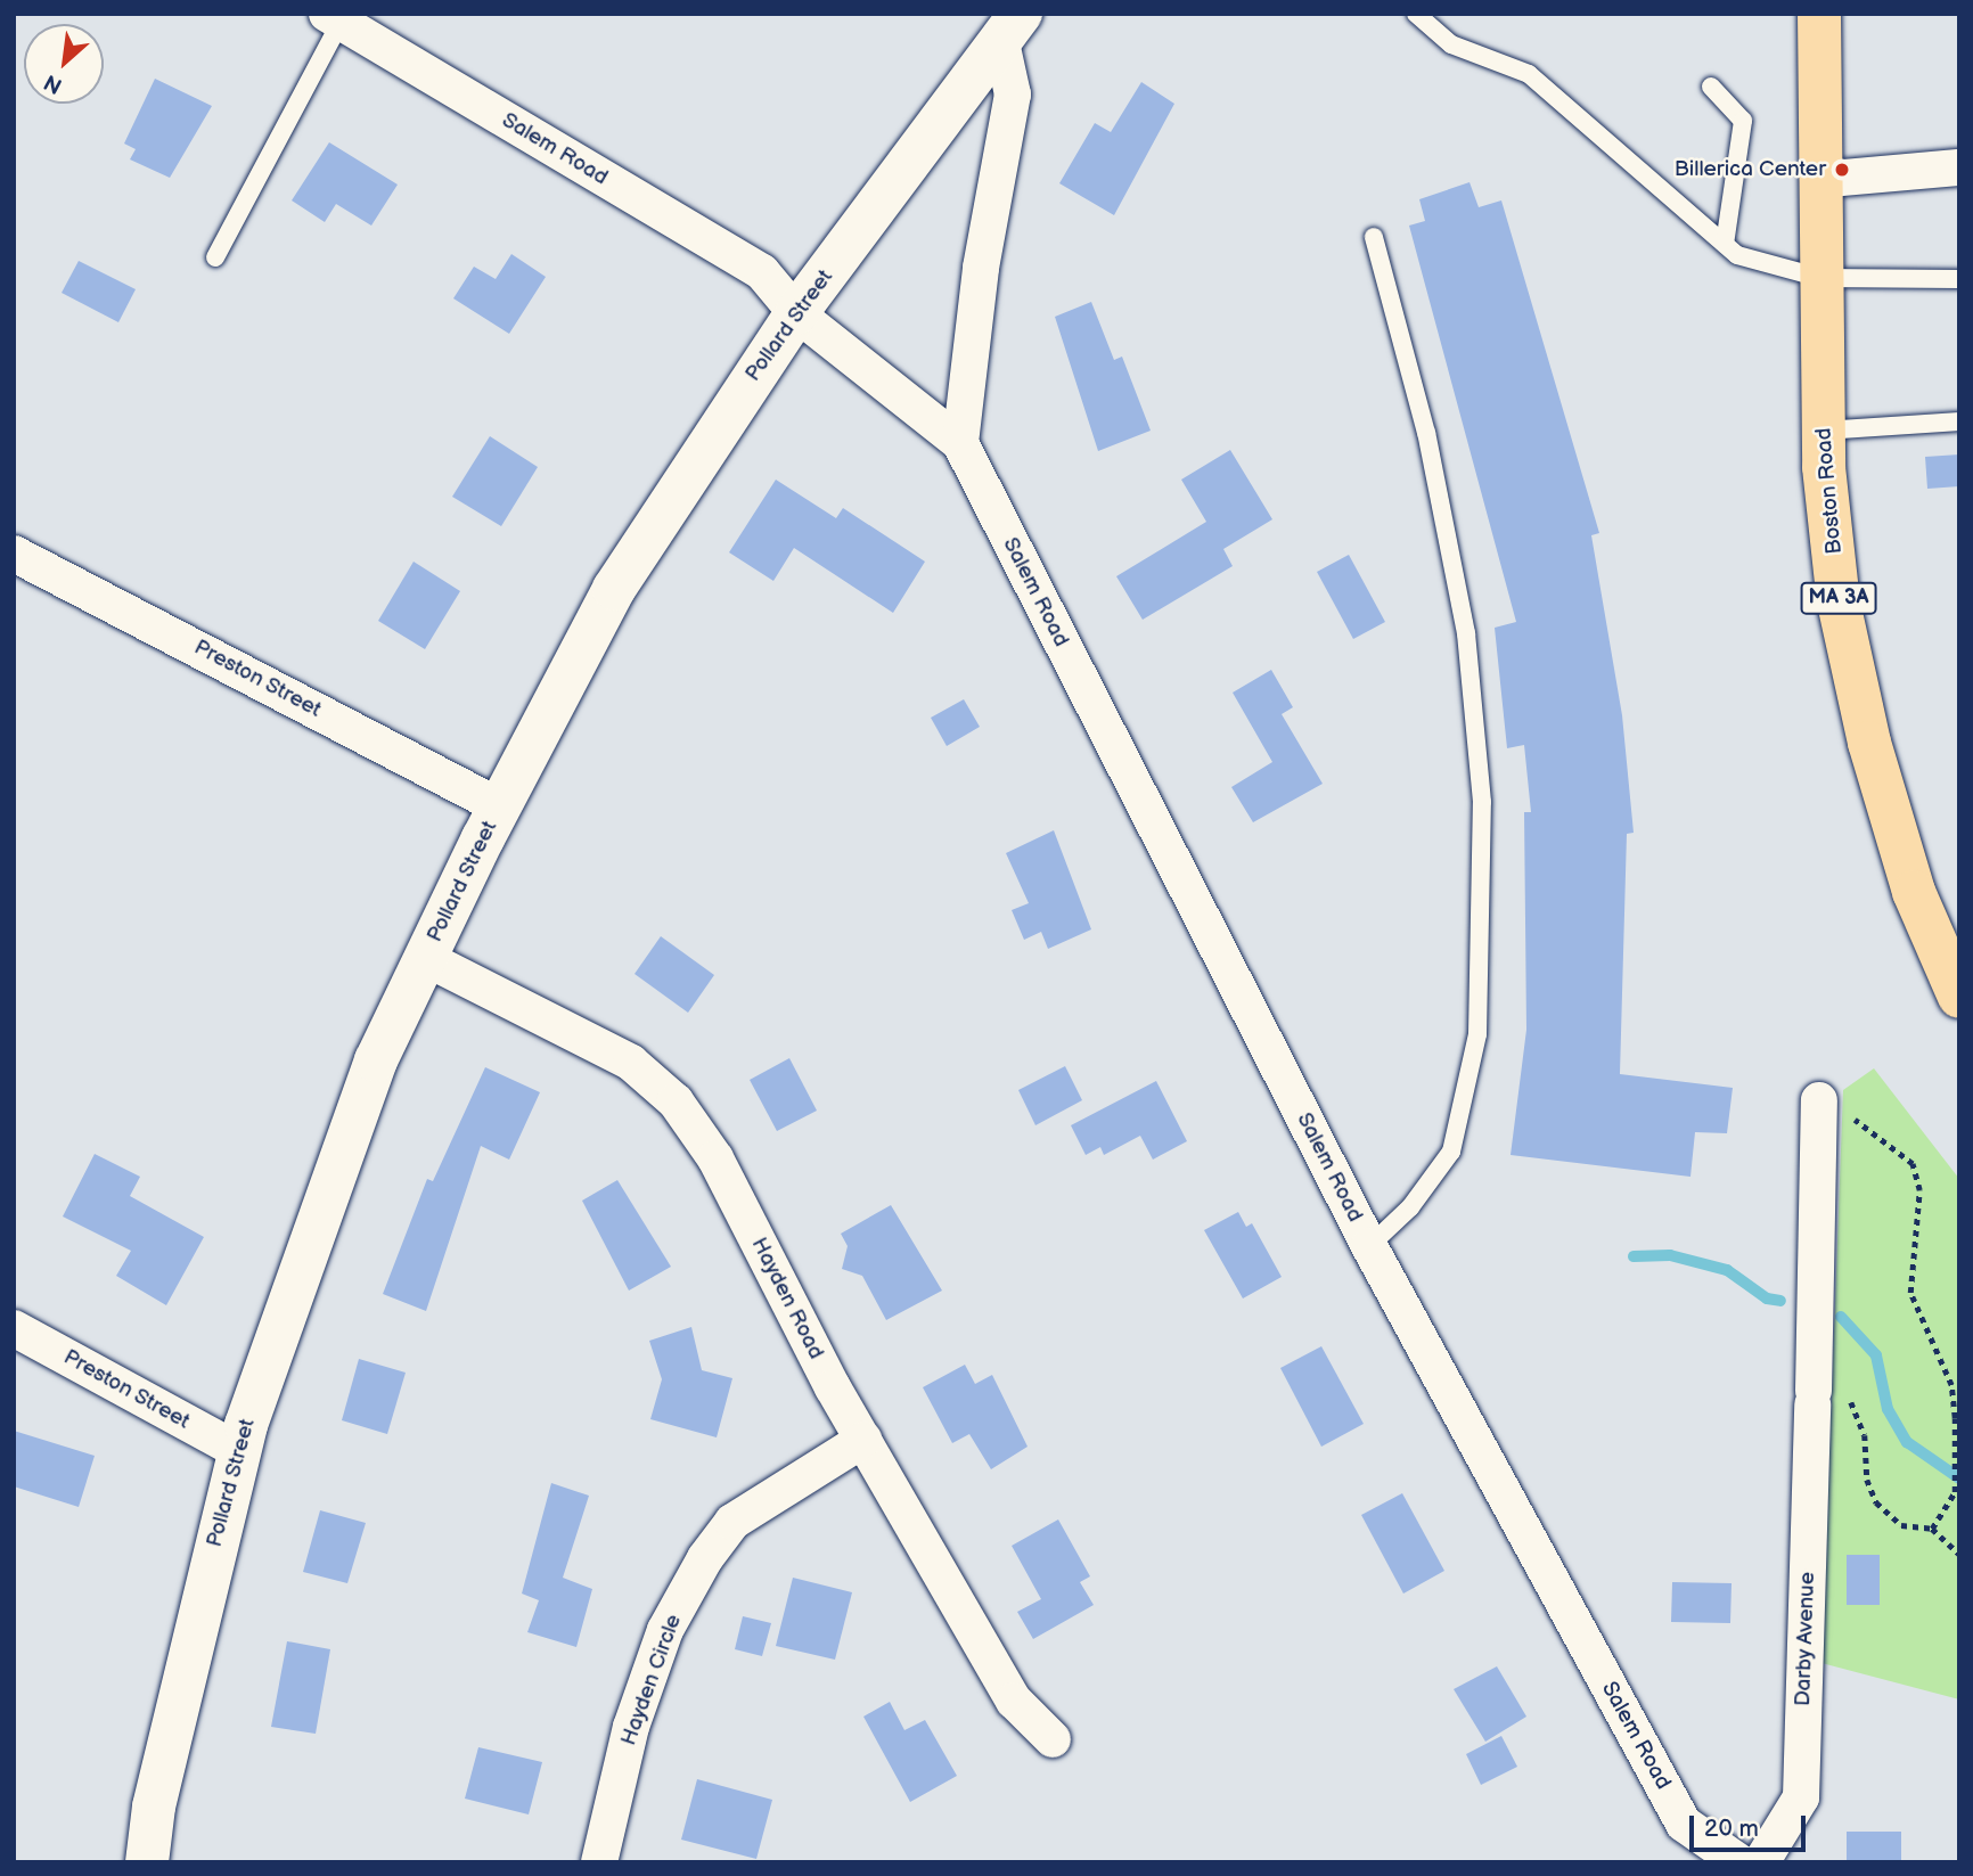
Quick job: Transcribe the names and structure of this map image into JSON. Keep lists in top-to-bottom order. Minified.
{"streets":{"main road":["Pollard Street","Boston Road","MA 3A"],"street":["Salem Road","Preston Street","Hayden Road","Darby Avenue","Hayden Circle"]},"crossings":[["Salem Road","Pollard Street"],["Pollard Street","Preston Street"],["Pollard Street","Hayden Road"],["Hayden Road","Hayden Circle"]],"places":["Billerica Center"],"scale_bar":"20 m","north":"bottom left"}
